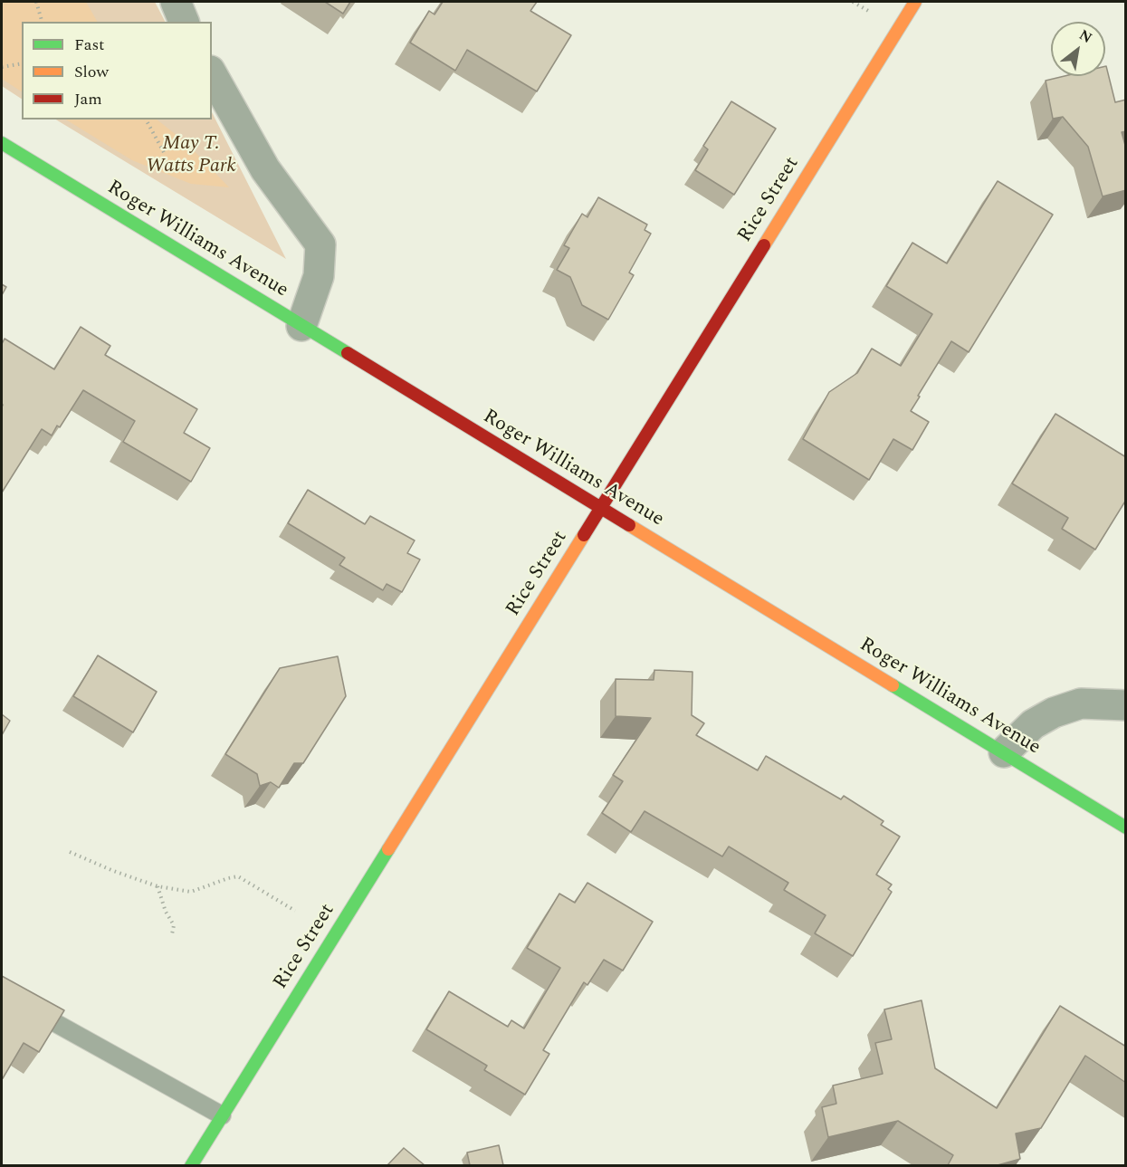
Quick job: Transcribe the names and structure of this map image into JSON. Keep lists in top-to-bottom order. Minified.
{"streets":{"street":["Rice Street","Roger Williams Avenue"]},"crossings":[["Rice Street","Roger Williams Avenue"]],"parks":["May T. Watts Park"],"legend":["Fast","Slow","Jam"],"north":"top right"}
